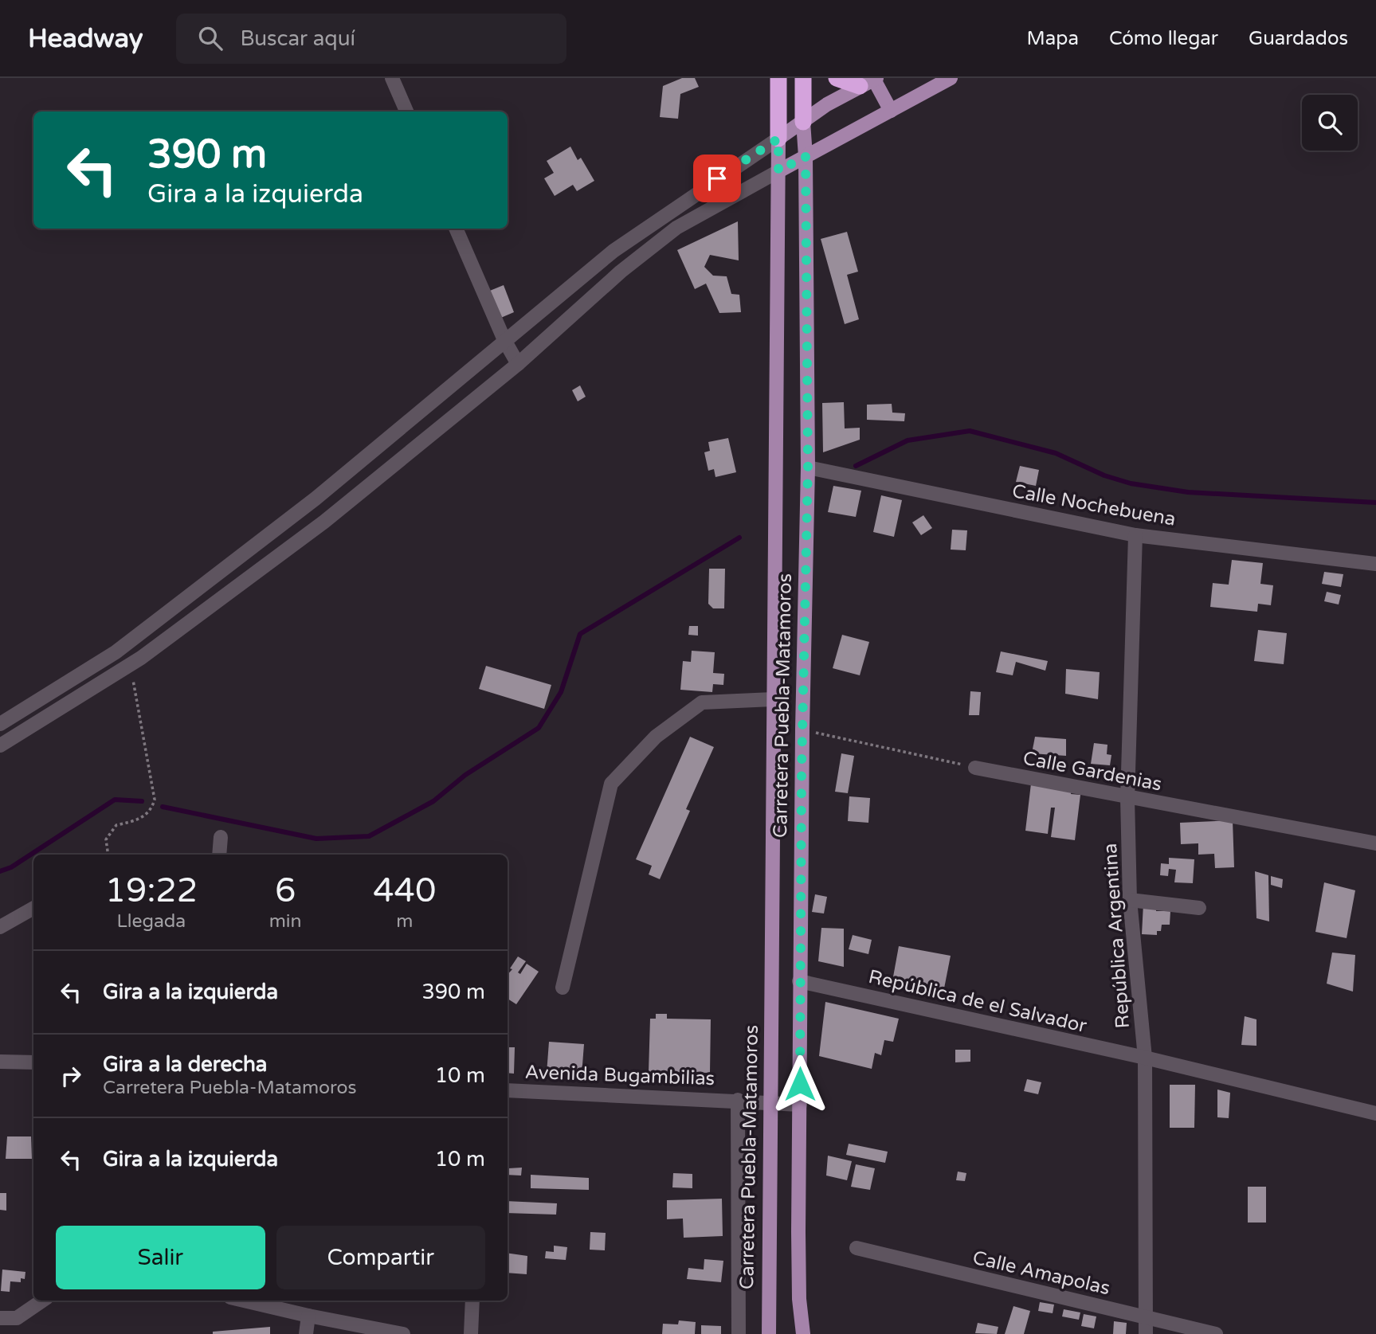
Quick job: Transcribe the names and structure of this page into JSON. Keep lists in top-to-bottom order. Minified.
{"streets":{"highway":["Carretera Puebla-Matamoros"],"street":["Calle Nochebuena","Calle Gardenias","República Argentina","República de el Salvador","Avenida Bugambilias","Calle Amapolas"]},"crossings":[["Calle Nochebuena","Carretera Puebla-Matamoros"],["Calle Nochebuena","República Argentina"],["Carretera Puebla-Matamoros","República de el Salvador"],["Carretera Puebla-Matamoros","Avenida Bugambilias"],["Calle Gardenias","República Argentina"],["República Argentina","República de el Salvador"],["República Argentina","Calle Amapolas"]],"page":{"header":"Headway","search":"Buscar aquí","nav":["Mapa","Cómo llegar","Guardados"],"turn":["390 m","Gira a la izquierda"],"eta":["19:22","Llegada","6","min","440","m"],"list":[{"name":"Gira a la izquierda","value":"390 m"},{"name":"Gira a la derecha","note":"Carretera Puebla-Matamoros","value":"10 m"},{"name":"Gira a la izquierda","value":"10 m"}],"buttons":["Salir","Compartir"]}}
